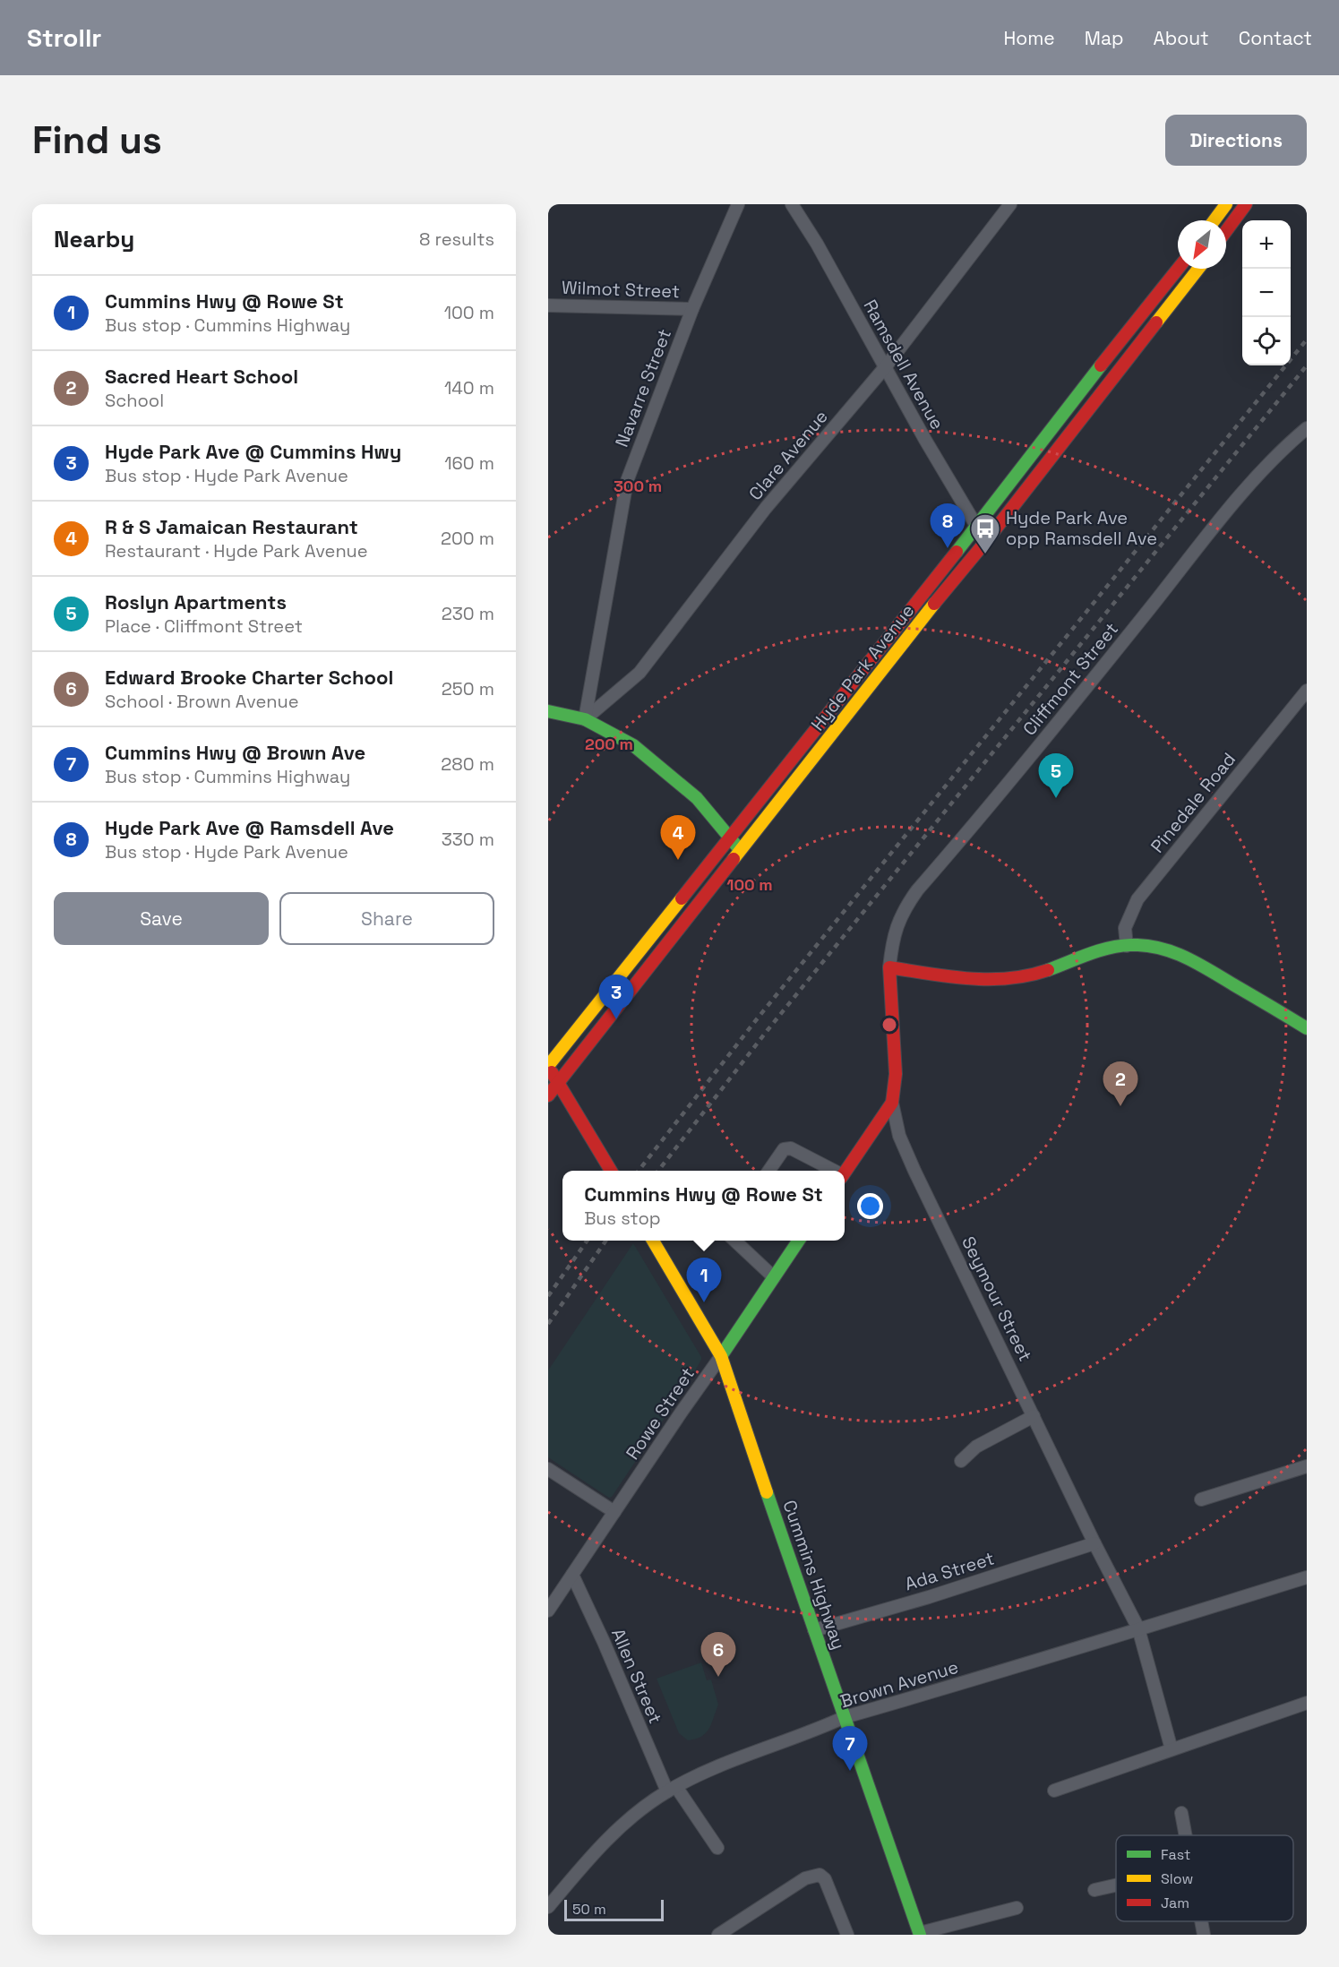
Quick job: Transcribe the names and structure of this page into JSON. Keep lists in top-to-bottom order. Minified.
{"streets":{"main road":["Hyde Park Avenue","Seymour Street","Rowe Street","Cummins Highway"],"street":["Wilmot Street","Ramsdell Avenue","Navarre Street","Clare Avenue","Cliffmont Street","Pinedale Road","Ada Street","Allen Street","Brown Avenue"]},"crossings":[["Wilmot Street","Navarre Street"],["Ramsdell Avenue","Clare Avenue"],["Ramsdell Avenue","Hyde Park Avenue"],["Navarre Street","Clare Avenue"],["Cliffmont Street","Seymour Street"],["Seymour Street","Ada Street"],["Seymour Street","Brown Avenue"],["Rowe Street","Cummins Highway"],["Rowe Street","Allen Street"],["Ada Street","Cummins Highway"],["Cummins Highway","Brown Avenue"],["Allen Street","Brown Avenue"]],"places":{"bus stop":["Hyde Park Ave opp Ramsdell Ave"]},"legend":["Fast","Slow","Jam"],"scale_bar":"50 m","north":"bottom left","page":{"header":"Strollr","nav":["Home","Map","About","Contact"],"buttons":["Directions",["Save","Share"]],"title":"Find us","heading":["Nearby","8 results"],"map_buttons":["+","−"],"list":[{"mark":"1","name":"Cummins Hwy @ Rowe St","note":"Bus stop · Cummins Highway","value":"100 m"},{"mark":"2","name":"Sacred Heart School","note":"School","value":"140 m"},{"mark":"3","name":"Hyde Park Ave @ Cummins Hwy","note":"Bus stop · Hyde Park Avenue","value":"160 m"},{"mark":"4","name":"R & S Jamaican Restaurant","note":"Restaurant · Hyde Park Avenue","value":"200 m"},{"mark":"5","name":"Roslyn Apartments","note":"Place · Cliffmont Street","value":"230 m"},{"mark":"6","name":"Edward Brooke Charter School","note":"School · Brown Avenue","value":"250 m"},{"mark":"7","name":"Cummins Hwy @ Brown Ave","note":"Bus stop · Cummins Highway","value":"280 m"},{"mark":"8","name":"Hyde Park Ave @ Ramsdell Ave","note":"Bus stop · Hyde Park Avenue","value":"330 m"}],"pins":["8","5","4","3","2","1","6","7"],"popup":["Cummins Hwy @ Rowe St","Bus stop"],"scale":"50 m"},"rings":["300 m","200 m","100 m"]}
